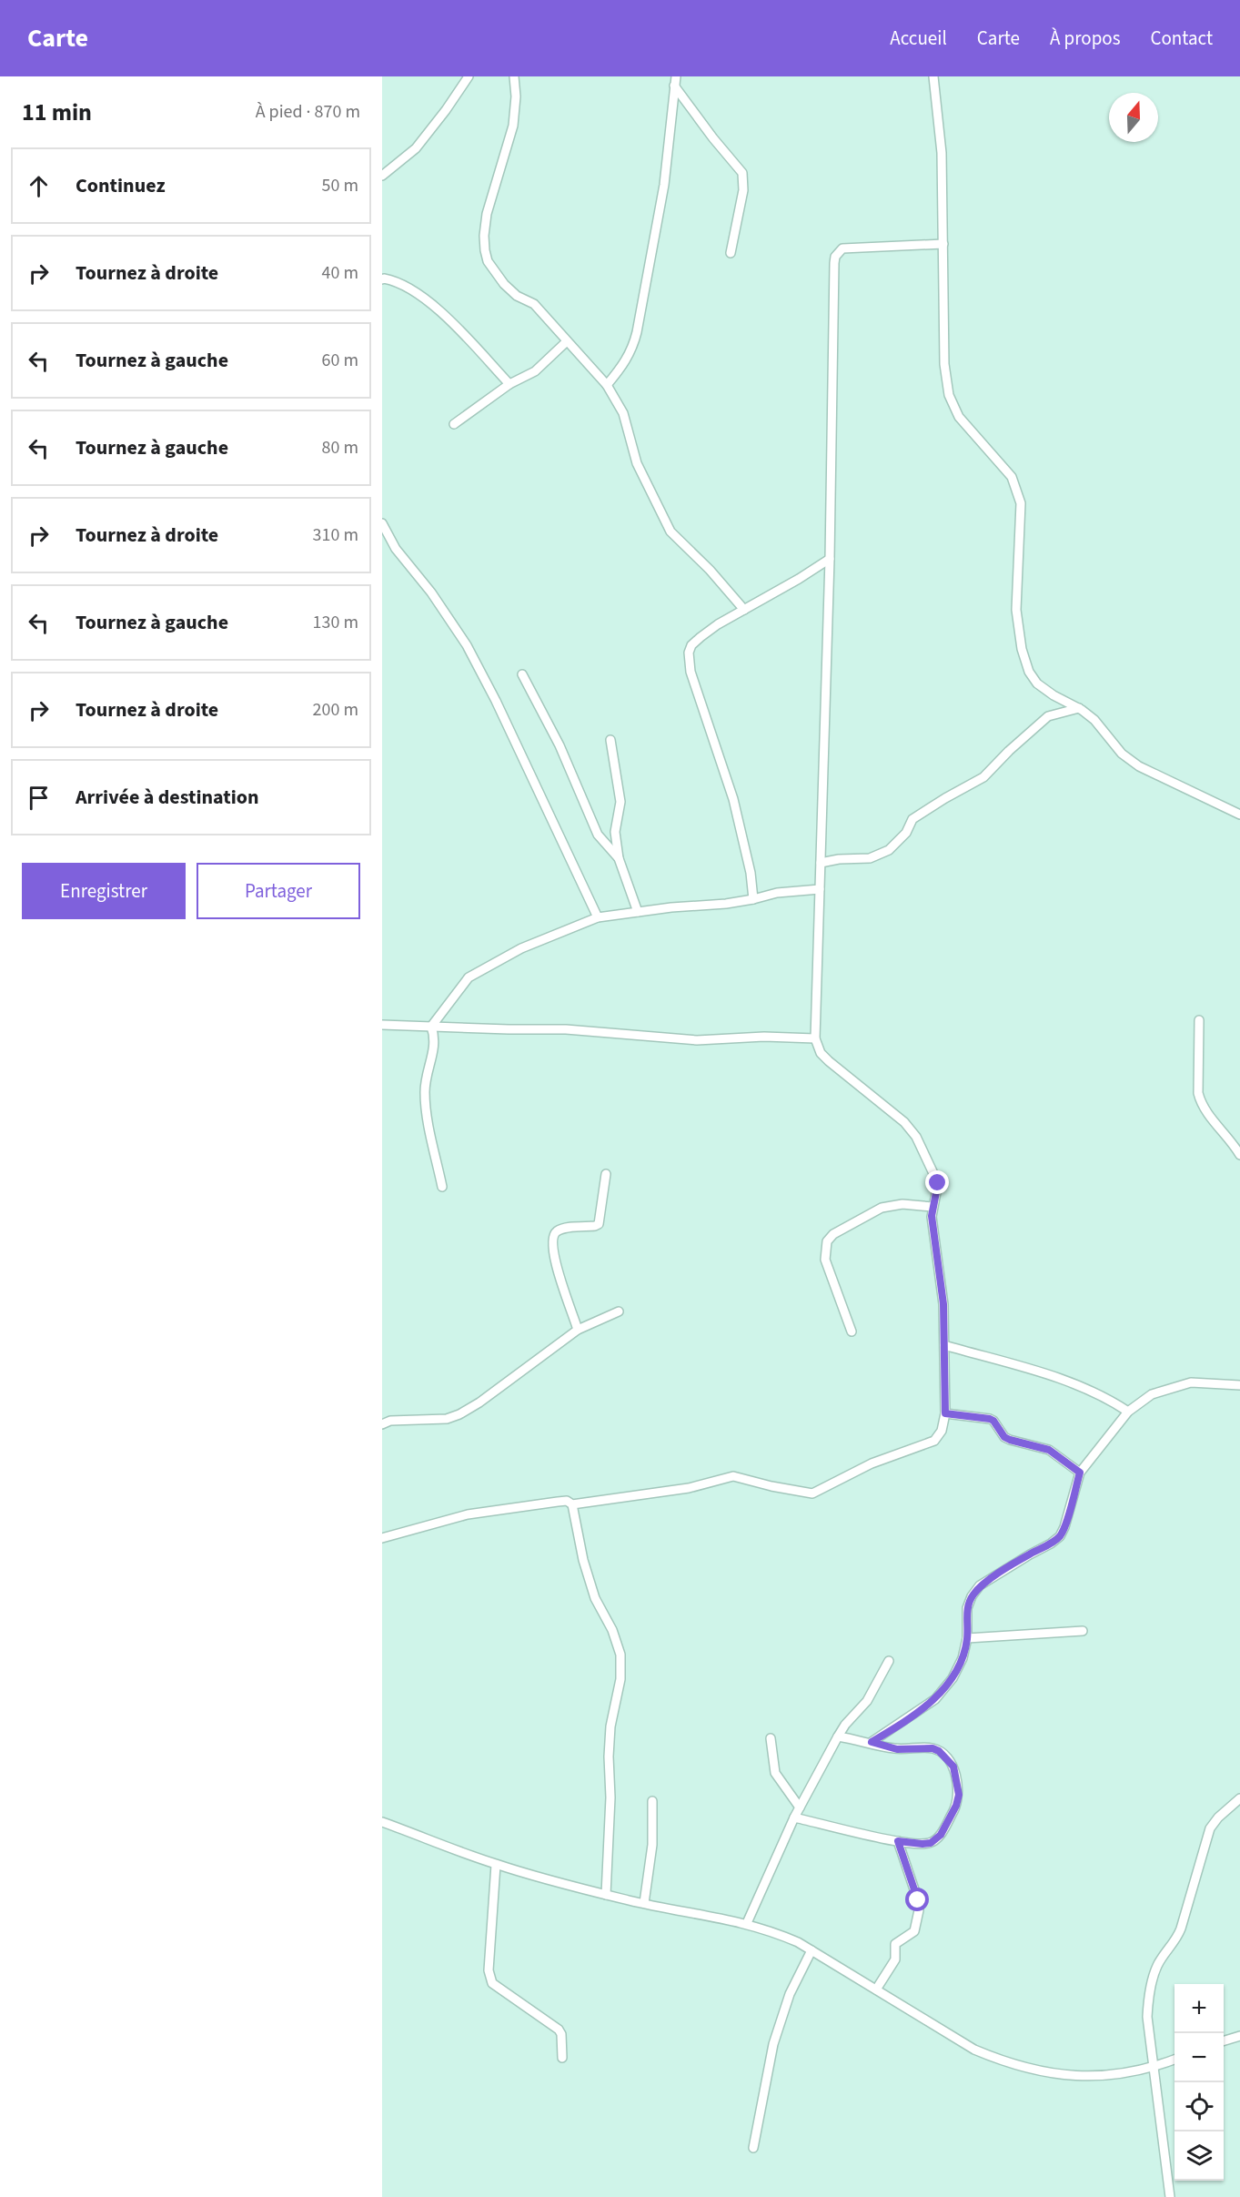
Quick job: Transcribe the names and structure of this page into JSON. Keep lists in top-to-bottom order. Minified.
{"north":"top","page":{"header":"Carte","nav":["Accueil","Carte","À propos","Contact"],"heading":["11 min","À pied · 870 m"],"list":[["Continuez","50 m"],["Tournez à droite","40 m"],["Tournez à gauche","60 m"],["Tournez à gauche","80 m"],["Tournez à droite","310 m"],["Tournez à gauche","130 m"],["Tournez à droite","200 m"],"Arrivée à destination"],"buttons":["Enregistrer","Partager"],"map_buttons":["+","−"]}}
